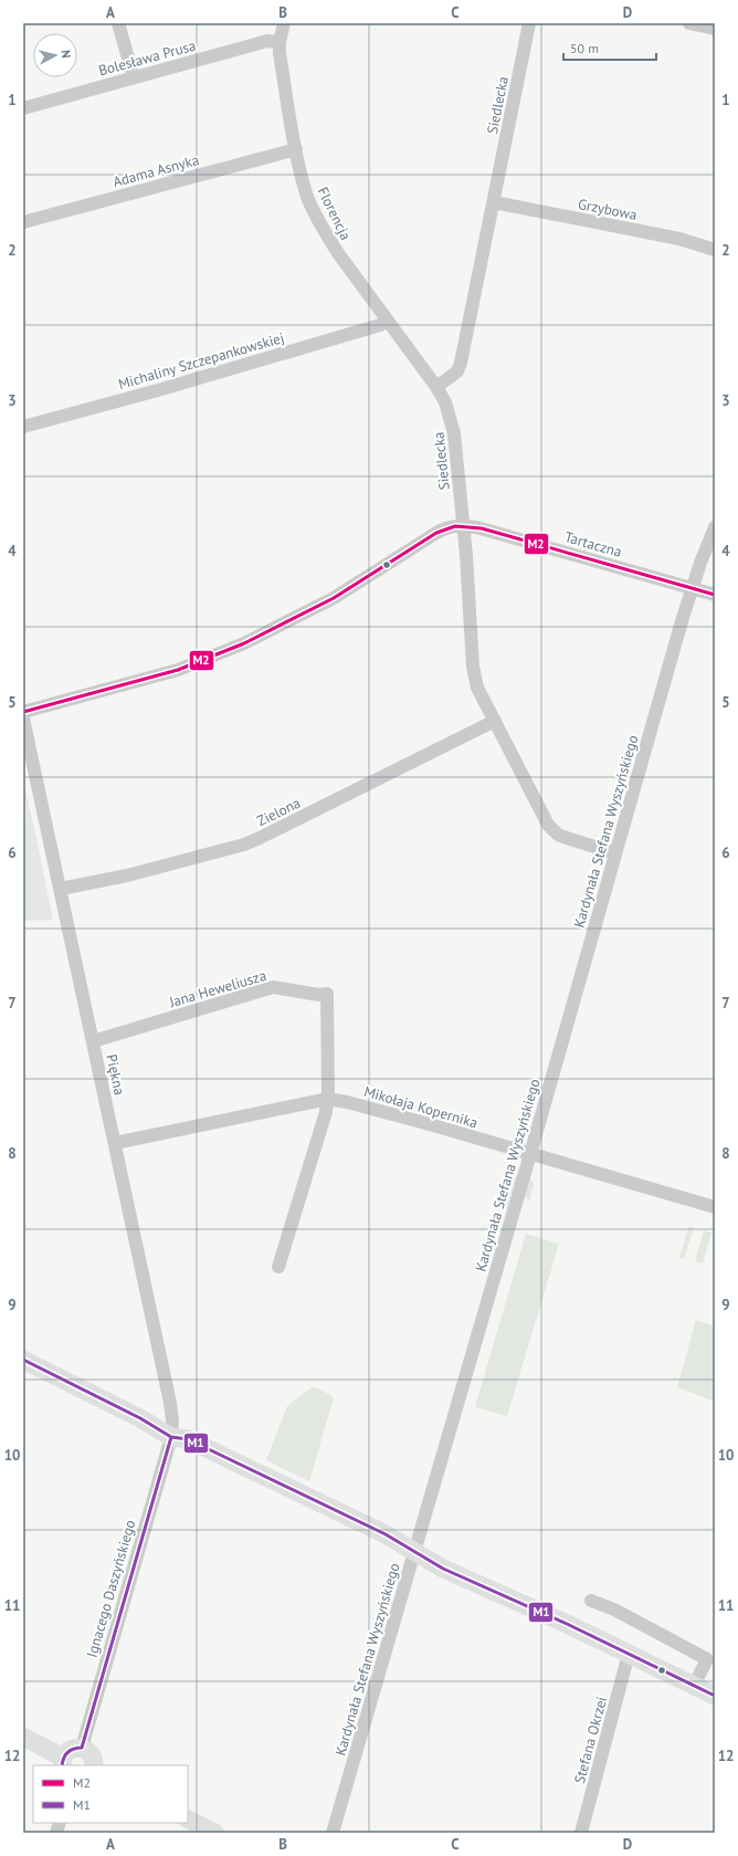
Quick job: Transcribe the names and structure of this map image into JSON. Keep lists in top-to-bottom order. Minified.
{"streets":{"street":["Bolesława Prusa","Siedlecka","Adama Asnyka","Grzybowa","Florencja","Michaliny Szczepankowskiej","Tartaczna","Zielona","Kardynała Stefana Wyszyńskiego","Jana Heweliusza","Piękna","Mikołaja Kopernika","Ignacego Daszyńskiego","Stefana Okrzei"]},"crossings":[["Bolesława Prusa","Florencja"],["Siedlecka","Grzybowa"],["Siedlecka","Florencja"],["Siedlecka","Tartaczna"],["Siedlecka","Zielona"],["Siedlecka","Kardynała Stefana Wyszyńskiego"],["Adama Asnyka","Florencja"],["Florencja","Michaliny Szczepankowskiej"],["Tartaczna","Kardynała Stefana Wyszyńskiego"],["Zielona","Piękna"],["Kardynała Stefana Wyszyńskiego","Mikołaja Kopernika"],["Jana Heweliusza","Piękna"],["Jana Heweliusza","Mikołaja Kopernika"],["Piękna","Mikołaja Kopernika"],["Piękna","Ignacego Daszyńskiego"]],"lines":["transit line M2","transit line M1"],"legend":["M2","M1"],"scale_bar":"50 m","north":"right","grid":{"columns":["A","B","C","D"],"rows":["1","2","3","4","5","6","7","8","9","10","11","12"]}}
